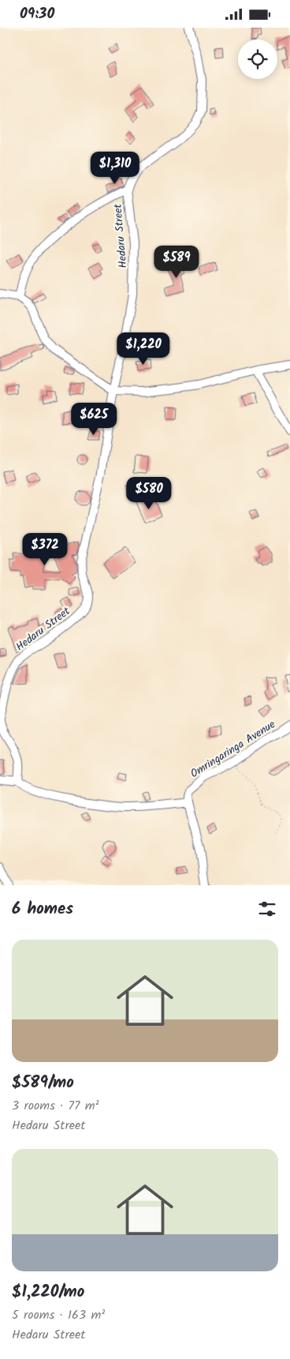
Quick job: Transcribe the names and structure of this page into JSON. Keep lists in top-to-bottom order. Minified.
{"streets":{"street":["Hedaru Street","Omringaringa Avenue"]},"page":{"status":"09:30","price":["$1,310","$589","$1,220","$625","$580","$372"],"heading":"6 homes","list":[{"name":"$589/mo","note":"3 rooms · 77 m² · Hedaru Street"},{"name":"$1,220/mo","note":"5 rooms · 163 m² · Hedaru Street"}]}}
